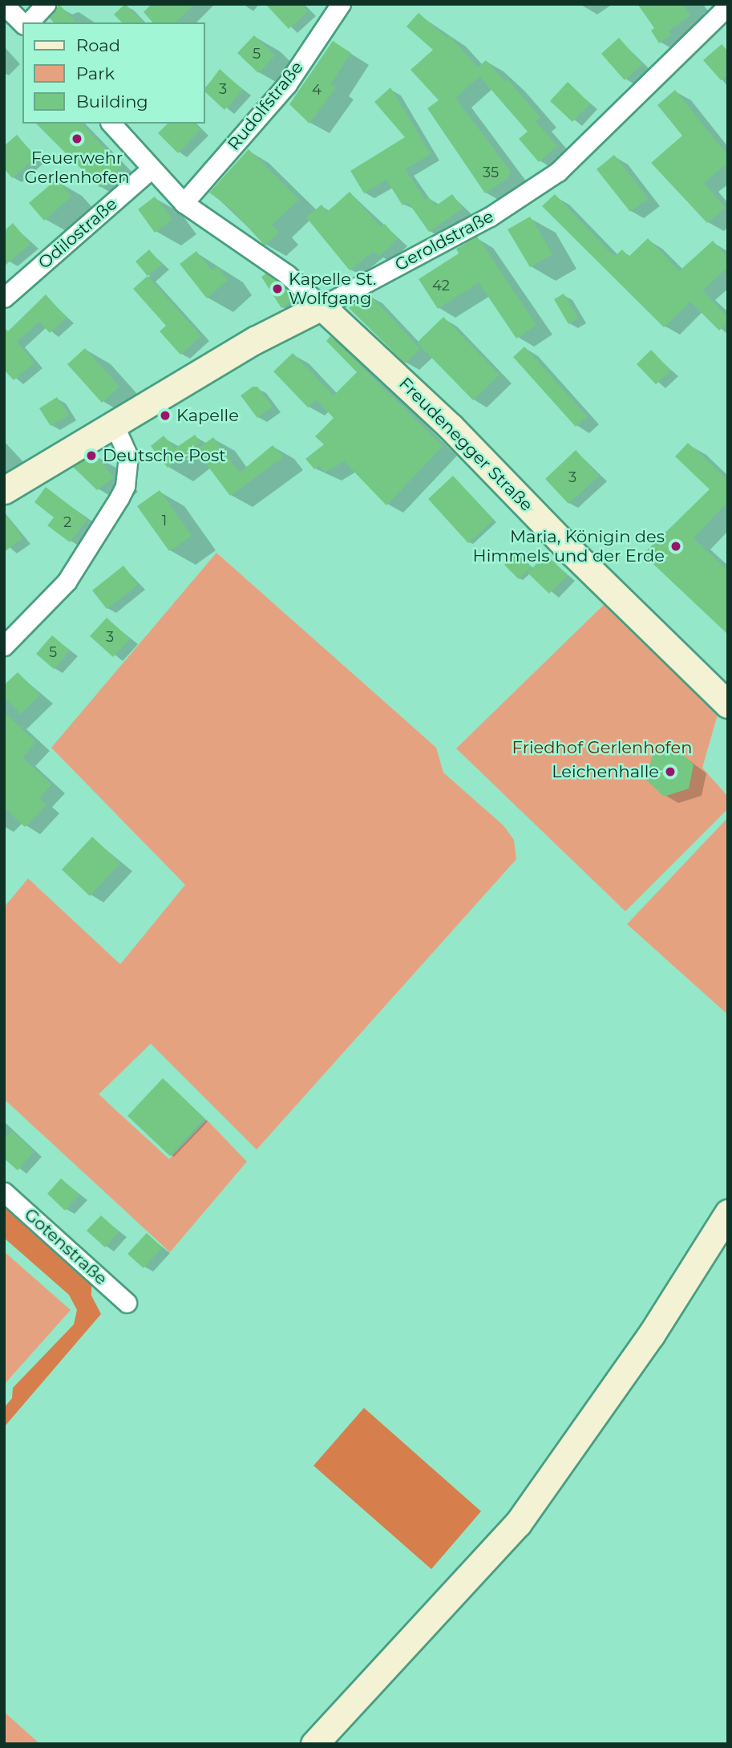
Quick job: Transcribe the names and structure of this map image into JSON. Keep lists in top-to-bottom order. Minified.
{"streets":{"street":["Rudolfstraße","Odilostraße","Geroldstraße","Freudenegger Straße","Gotenstraße"]},"crossings":[["Geroldstraße","Freudenegger Straße"]],"parks":["Friedhof Gerlenhofen"],"places":["Feuerwehr Gerlenhofen","Kapelle St. Wolfgang","Kapelle","Deutsche Post","Maria, Königin des Himmels und der Erde","Leichenhalle"],"house_numbers":["5","3","4","35","42","3","1","2","3","5"],"legend":["Road","Park","Building"]}
